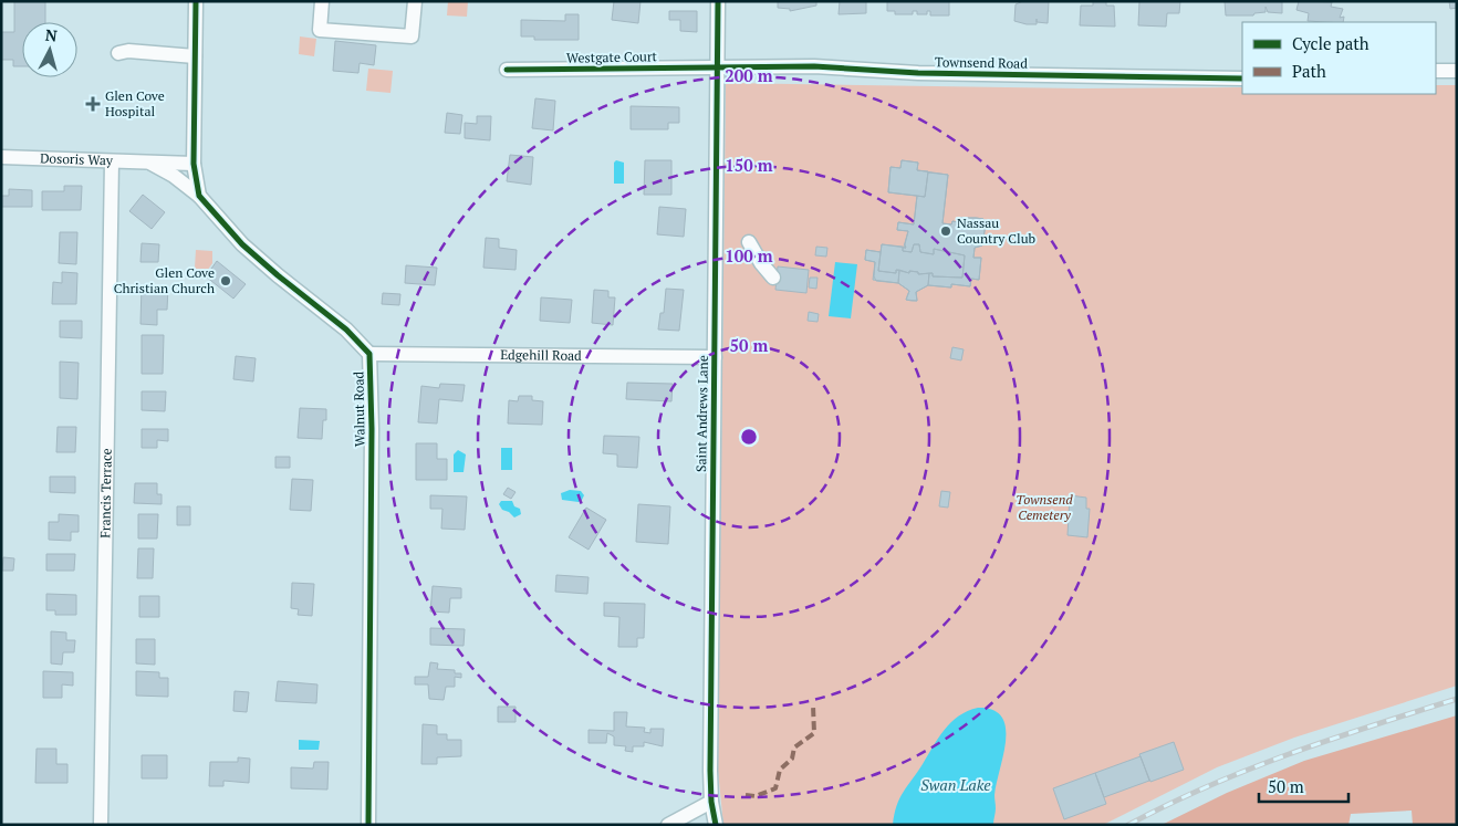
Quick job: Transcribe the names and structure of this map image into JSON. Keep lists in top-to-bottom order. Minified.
{"streets":{"street":["Westgate Court","Townsend Road","Dosoris Way","Edgehill Road","Walnut Road","Saint Andrews Lane","Francis Terrace"]},"crossings":[["Westgate Court","Townsend Road"],["Westgate Court","Saint Andrews Lane"],["Townsend Road","Saint Andrews Lane"],["Dosoris Way","Walnut Road"],["Dosoris Way","Francis Terrace"],["Edgehill Road","Walnut Road"],["Edgehill Road","Saint Andrews Lane"]],"water":["Swan Lake"],"parks":["Townsend Cemetery"],"places":{"health":["Glen Cove Hospital"],"other":["Nassau Country Club","Glen Cove Christian Church"]},"legend":["Cycle path","Path"],"scale_bar":"50 m","north":"top","rings":["200 m","150 m","100 m","50 m"]}
